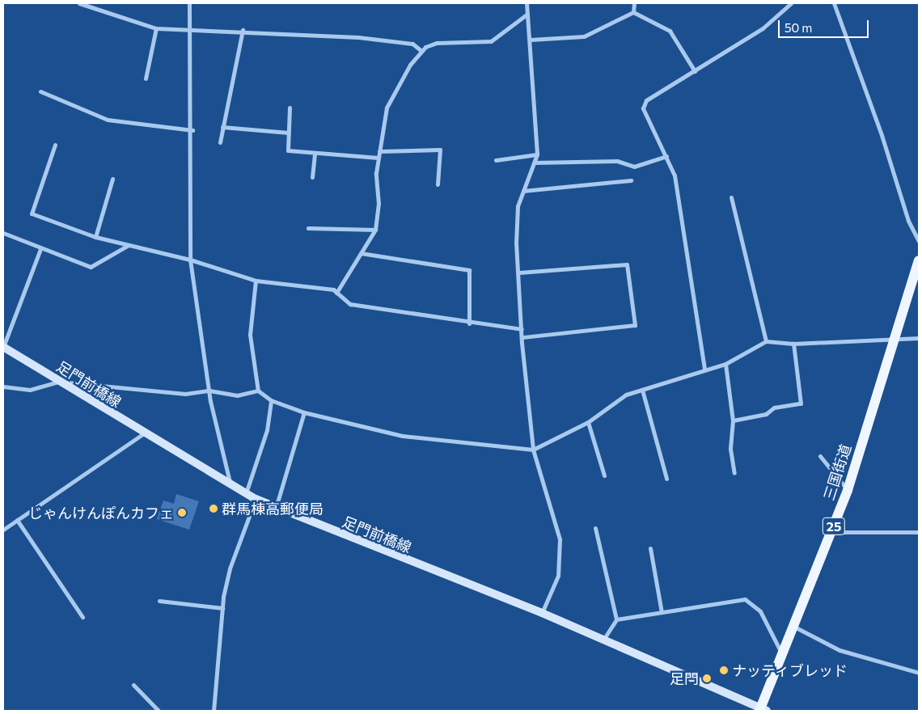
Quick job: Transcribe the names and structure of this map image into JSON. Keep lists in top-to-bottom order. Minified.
{"streets":{"main road":["足門前橋線","三国街道","25"]},"crossings":[["足門前橋線","三国街道"]],"places":["群馬棟高郵便局","じゃんけんぽんカフェ","ナッティブレッド","足門"],"scale_bar":"50 m"}
